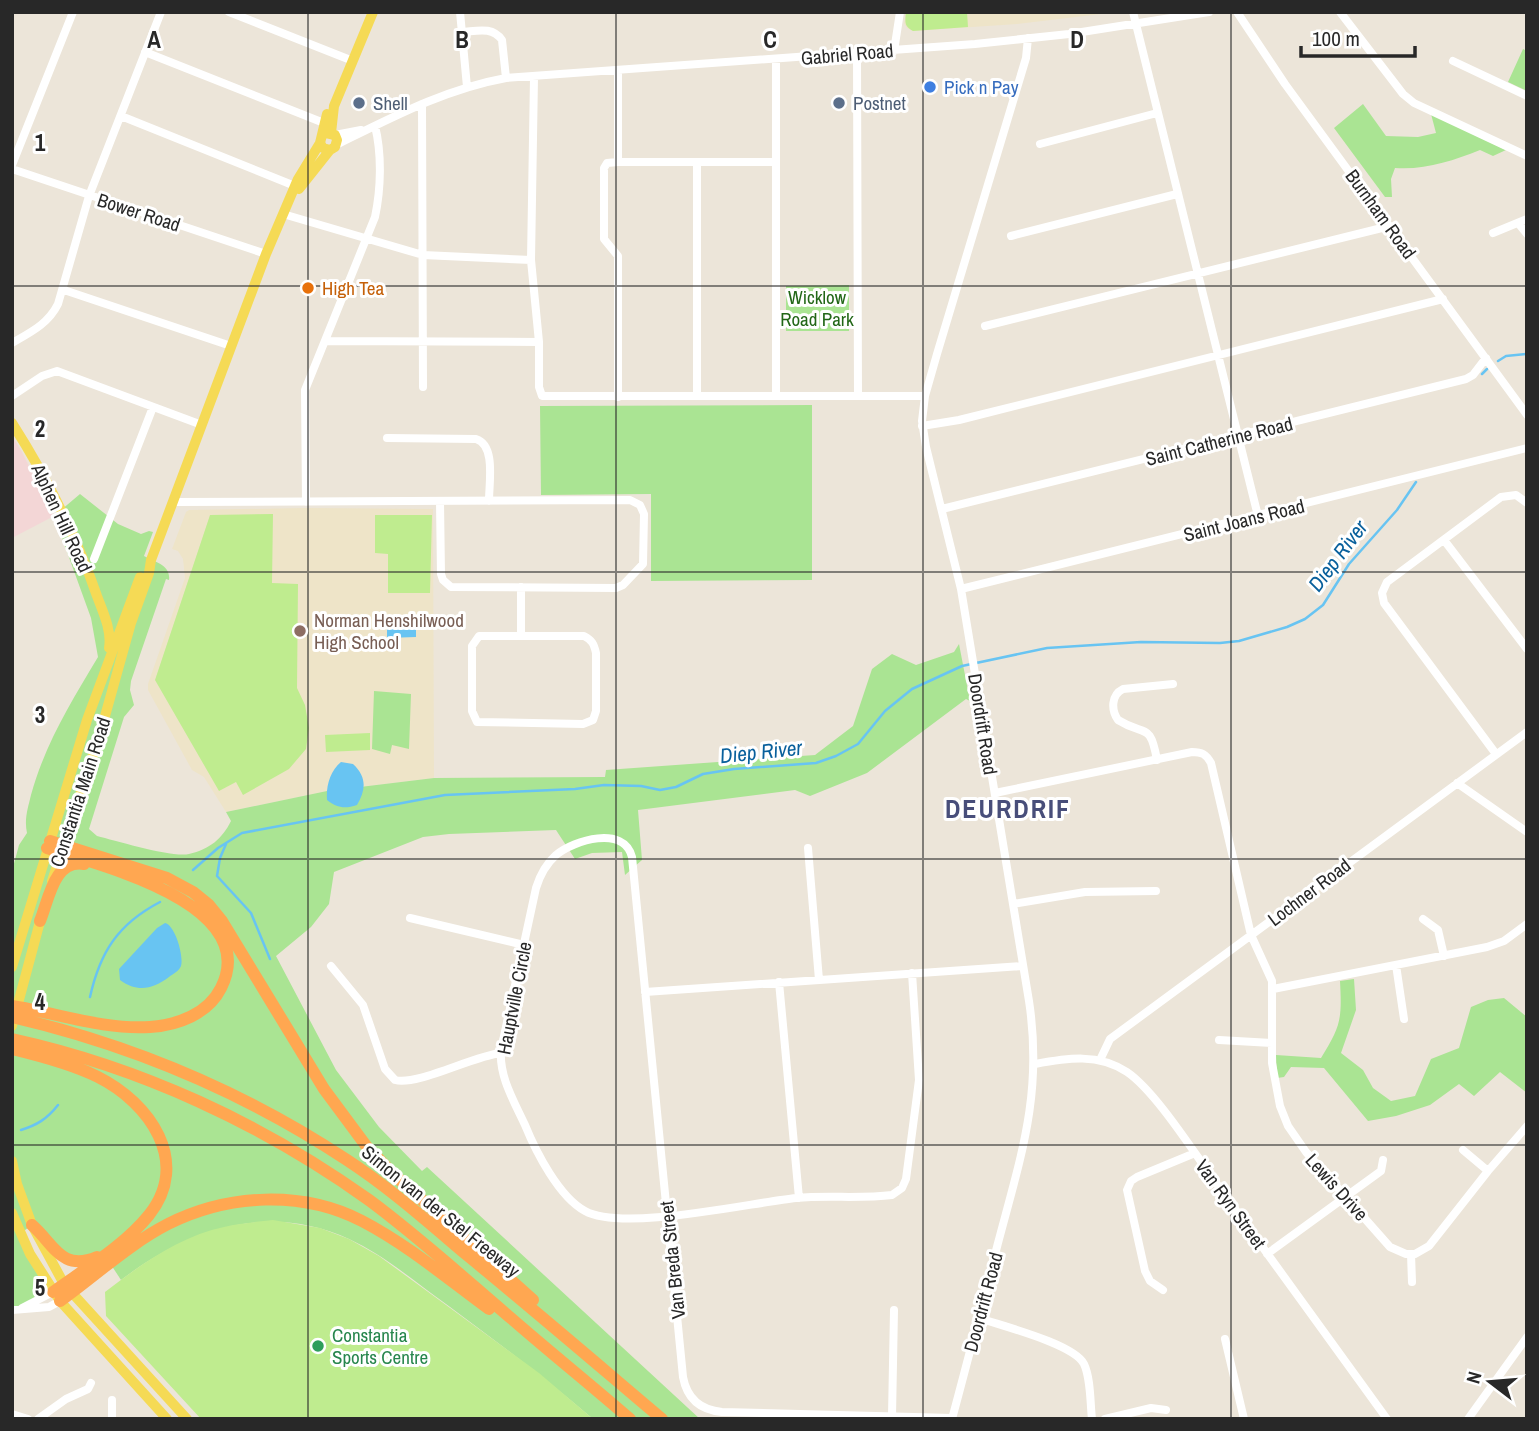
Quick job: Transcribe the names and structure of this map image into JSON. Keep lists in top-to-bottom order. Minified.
{"streets":{"highway":["Simon van der Stel Freeway"],"main road":["Alphen Hill Road","Constantia Main Road"],"street":["Gabriel Road","Bower Road","Burnham Road","Saint Catherine Road","Saint Joans Road","Doordrift Road","Lochner Road","Hauptville Circle","Lewis Drive","Van Ryn Street","Van Breda Street"]},"crossings":[["Gabriel Road","Doordrift Road"],["Gabriel Road","Constantia Main Road"],["Bower Road","Constantia Main Road"],["Burnham Road","Saint Catherine Road"],["Saint Catherine Road","Doordrift Road"],["Alphen Hill Road","Constantia Main Road"],["Saint Joans Road","Doordrift Road"],["Doordrift Road","Van Ryn Street"],["Doordrift Road","Van Breda Street"],["Lochner Road","Lewis Drive"],["Lochner Road","Van Ryn Street"],["Hauptville Circle","Van Breda Street"]],"districts":["DEURDRIF"],"water":["Diep River"],"parks":["Wicklow Road Park"],"places":["Pick n Pay","Shell","Postnet","High Tea","Norman Henshilwood High School","Constantia Sports Centre"],"scale_bar":"100 m","north":"left","grid":{"columns":["A","B","C","D"],"rows":["1","2","3","4","5"]}}
